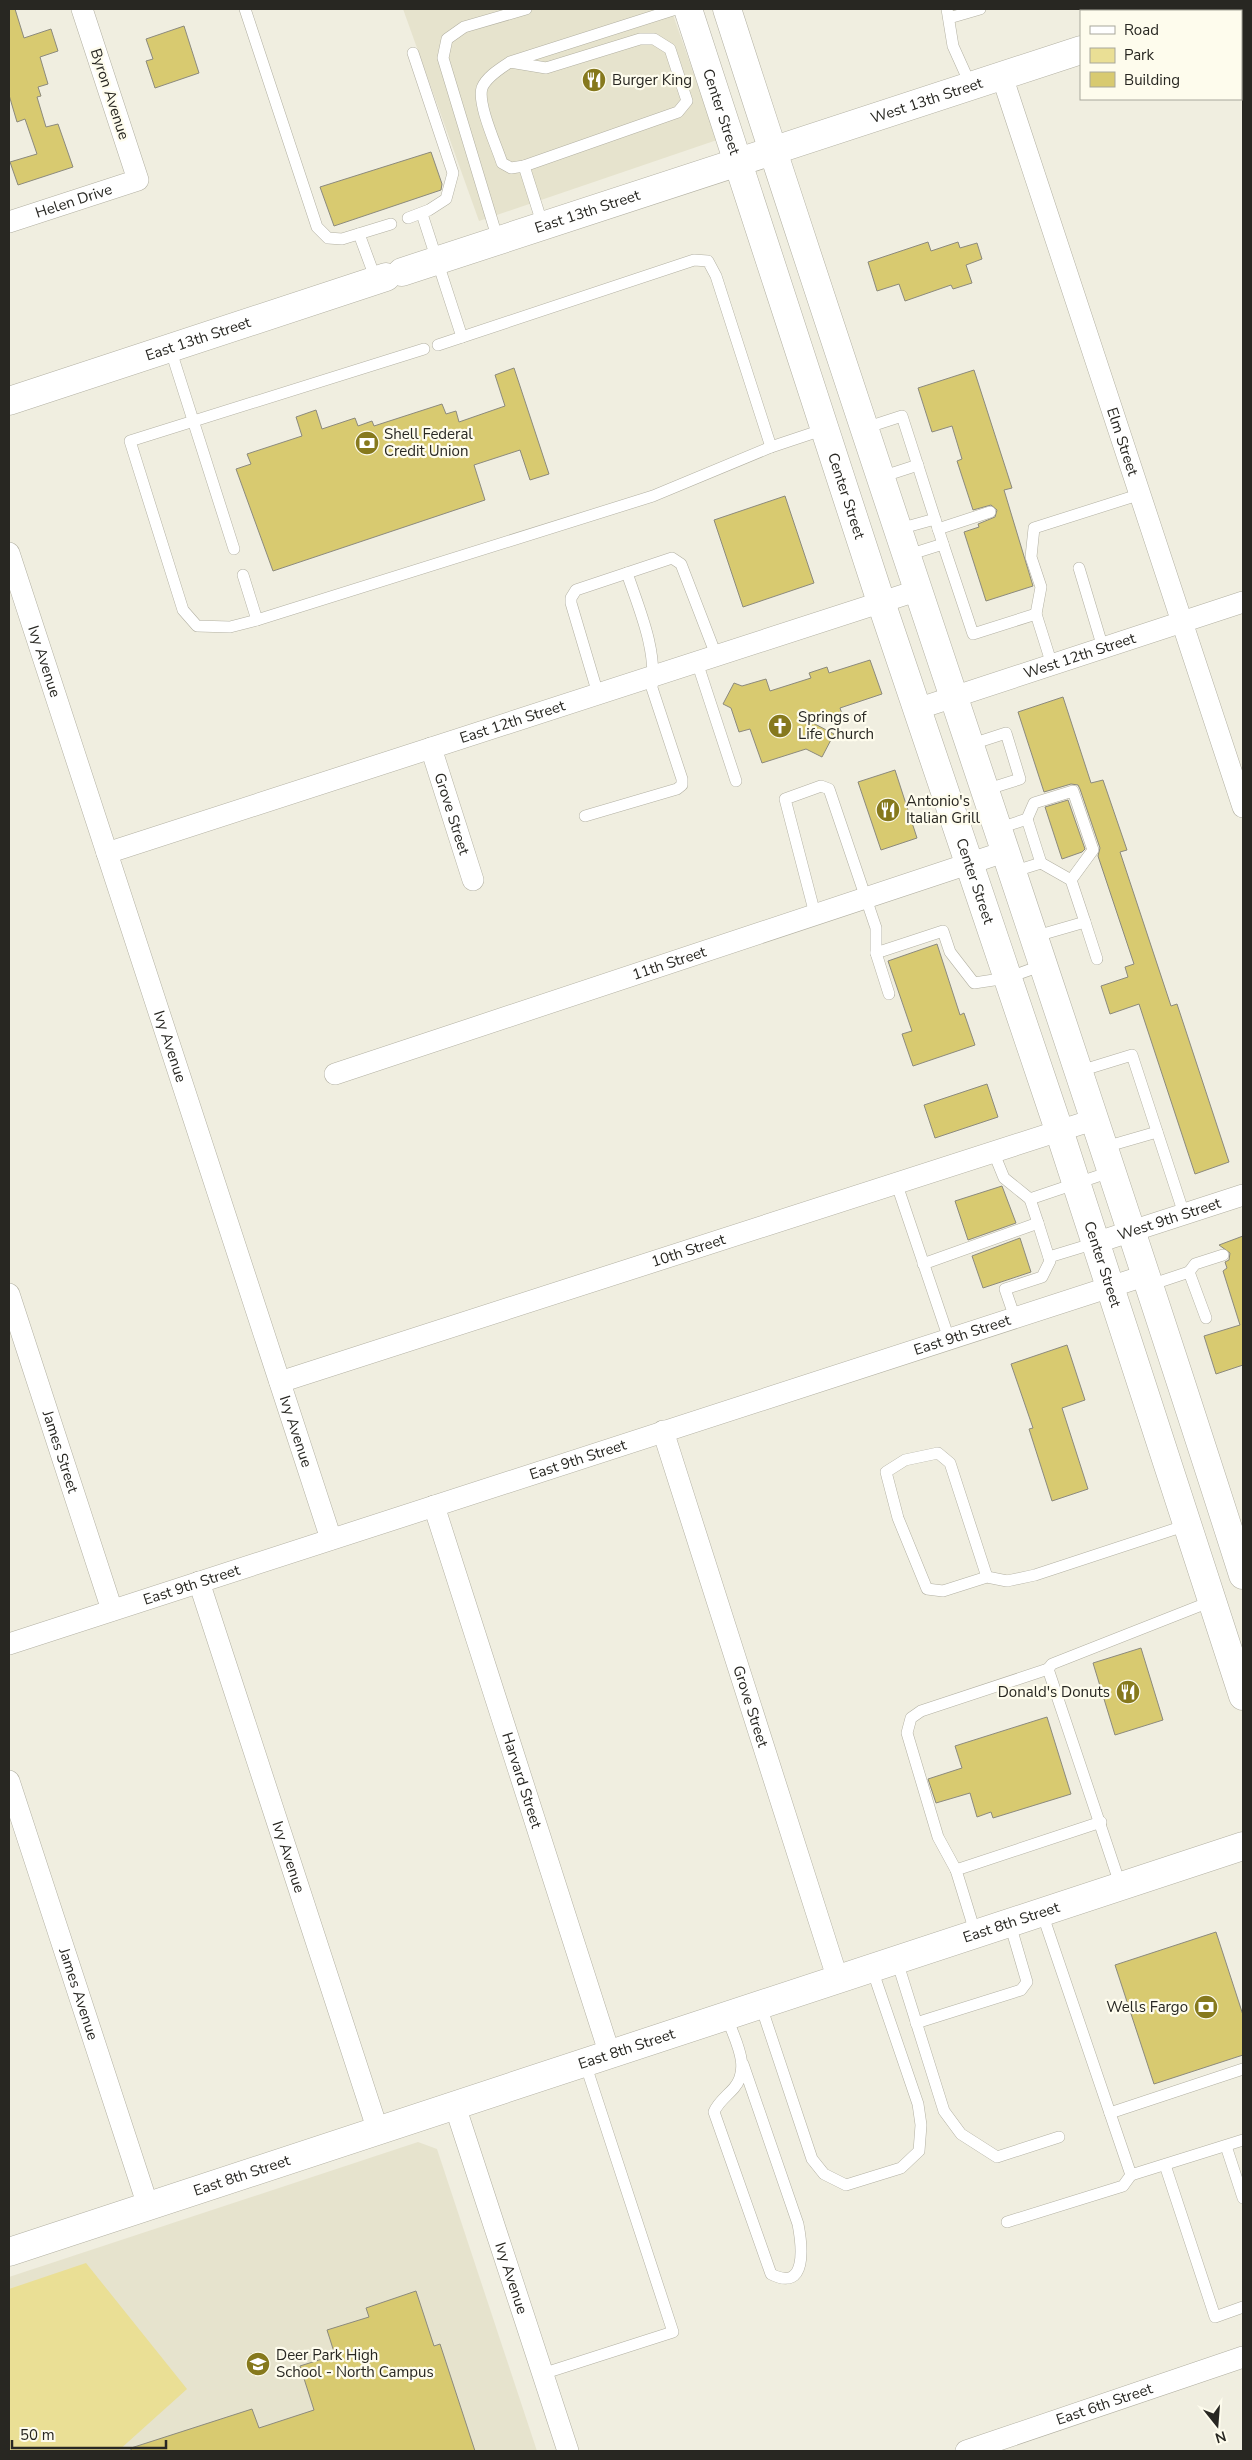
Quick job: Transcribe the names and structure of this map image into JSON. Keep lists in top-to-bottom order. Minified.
{"streets":{"main road":["West 13th Street","Center Street","East 13th Street","East 8th Street"],"street":["Byron Avenue","Helen Drive","Elm Street","West 12th Street","Ivy Avenue","East 12th Street","Grove Street","11th Street","West 9th Street","10th Street","East 9th Street","James Street","Harvard Street","James Avenue","East 6th Street"]},"crossings":[["Byron Avenue","Helen Drive"],["West 13th Street","East 13th Street"],["West 13th Street","Elm Street"],["Center Street","East 13th Street"],["Center Street","West 12th Street"],["Center Street","East 12th Street"],["Center Street","11th Street"],["Center Street","West 9th Street"],["Center Street","10th Street"],["Center Street","East 9th Street"],["Elm Street","West 12th Street"],["Ivy Avenue","East 12th Street"],["Ivy Avenue","10th Street"],["Ivy Avenue","East 9th Street"],["Ivy Avenue","East 8th Street"],["East 12th Street","Grove Street"],["Grove Street","East 9th Street"],["Grove Street","East 8th Street"],["East 9th Street","James Street"],["East 9th Street","Harvard Street"],["Harvard Street","East 8th Street"],["East 8th Street","James Avenue"]],"places":{"restaurant":["Burger King","Antonio's Italian Grill","Donald's Donuts"],"bank":["Shell Federal Credit Union","Wells Fargo"],"church":["Springs of Life Church"],"school or university":["Deer Park High School - North Campus"]},"legend":["Road","Park","Building"],"scale_bar":"50 m","north":"bottom"}
